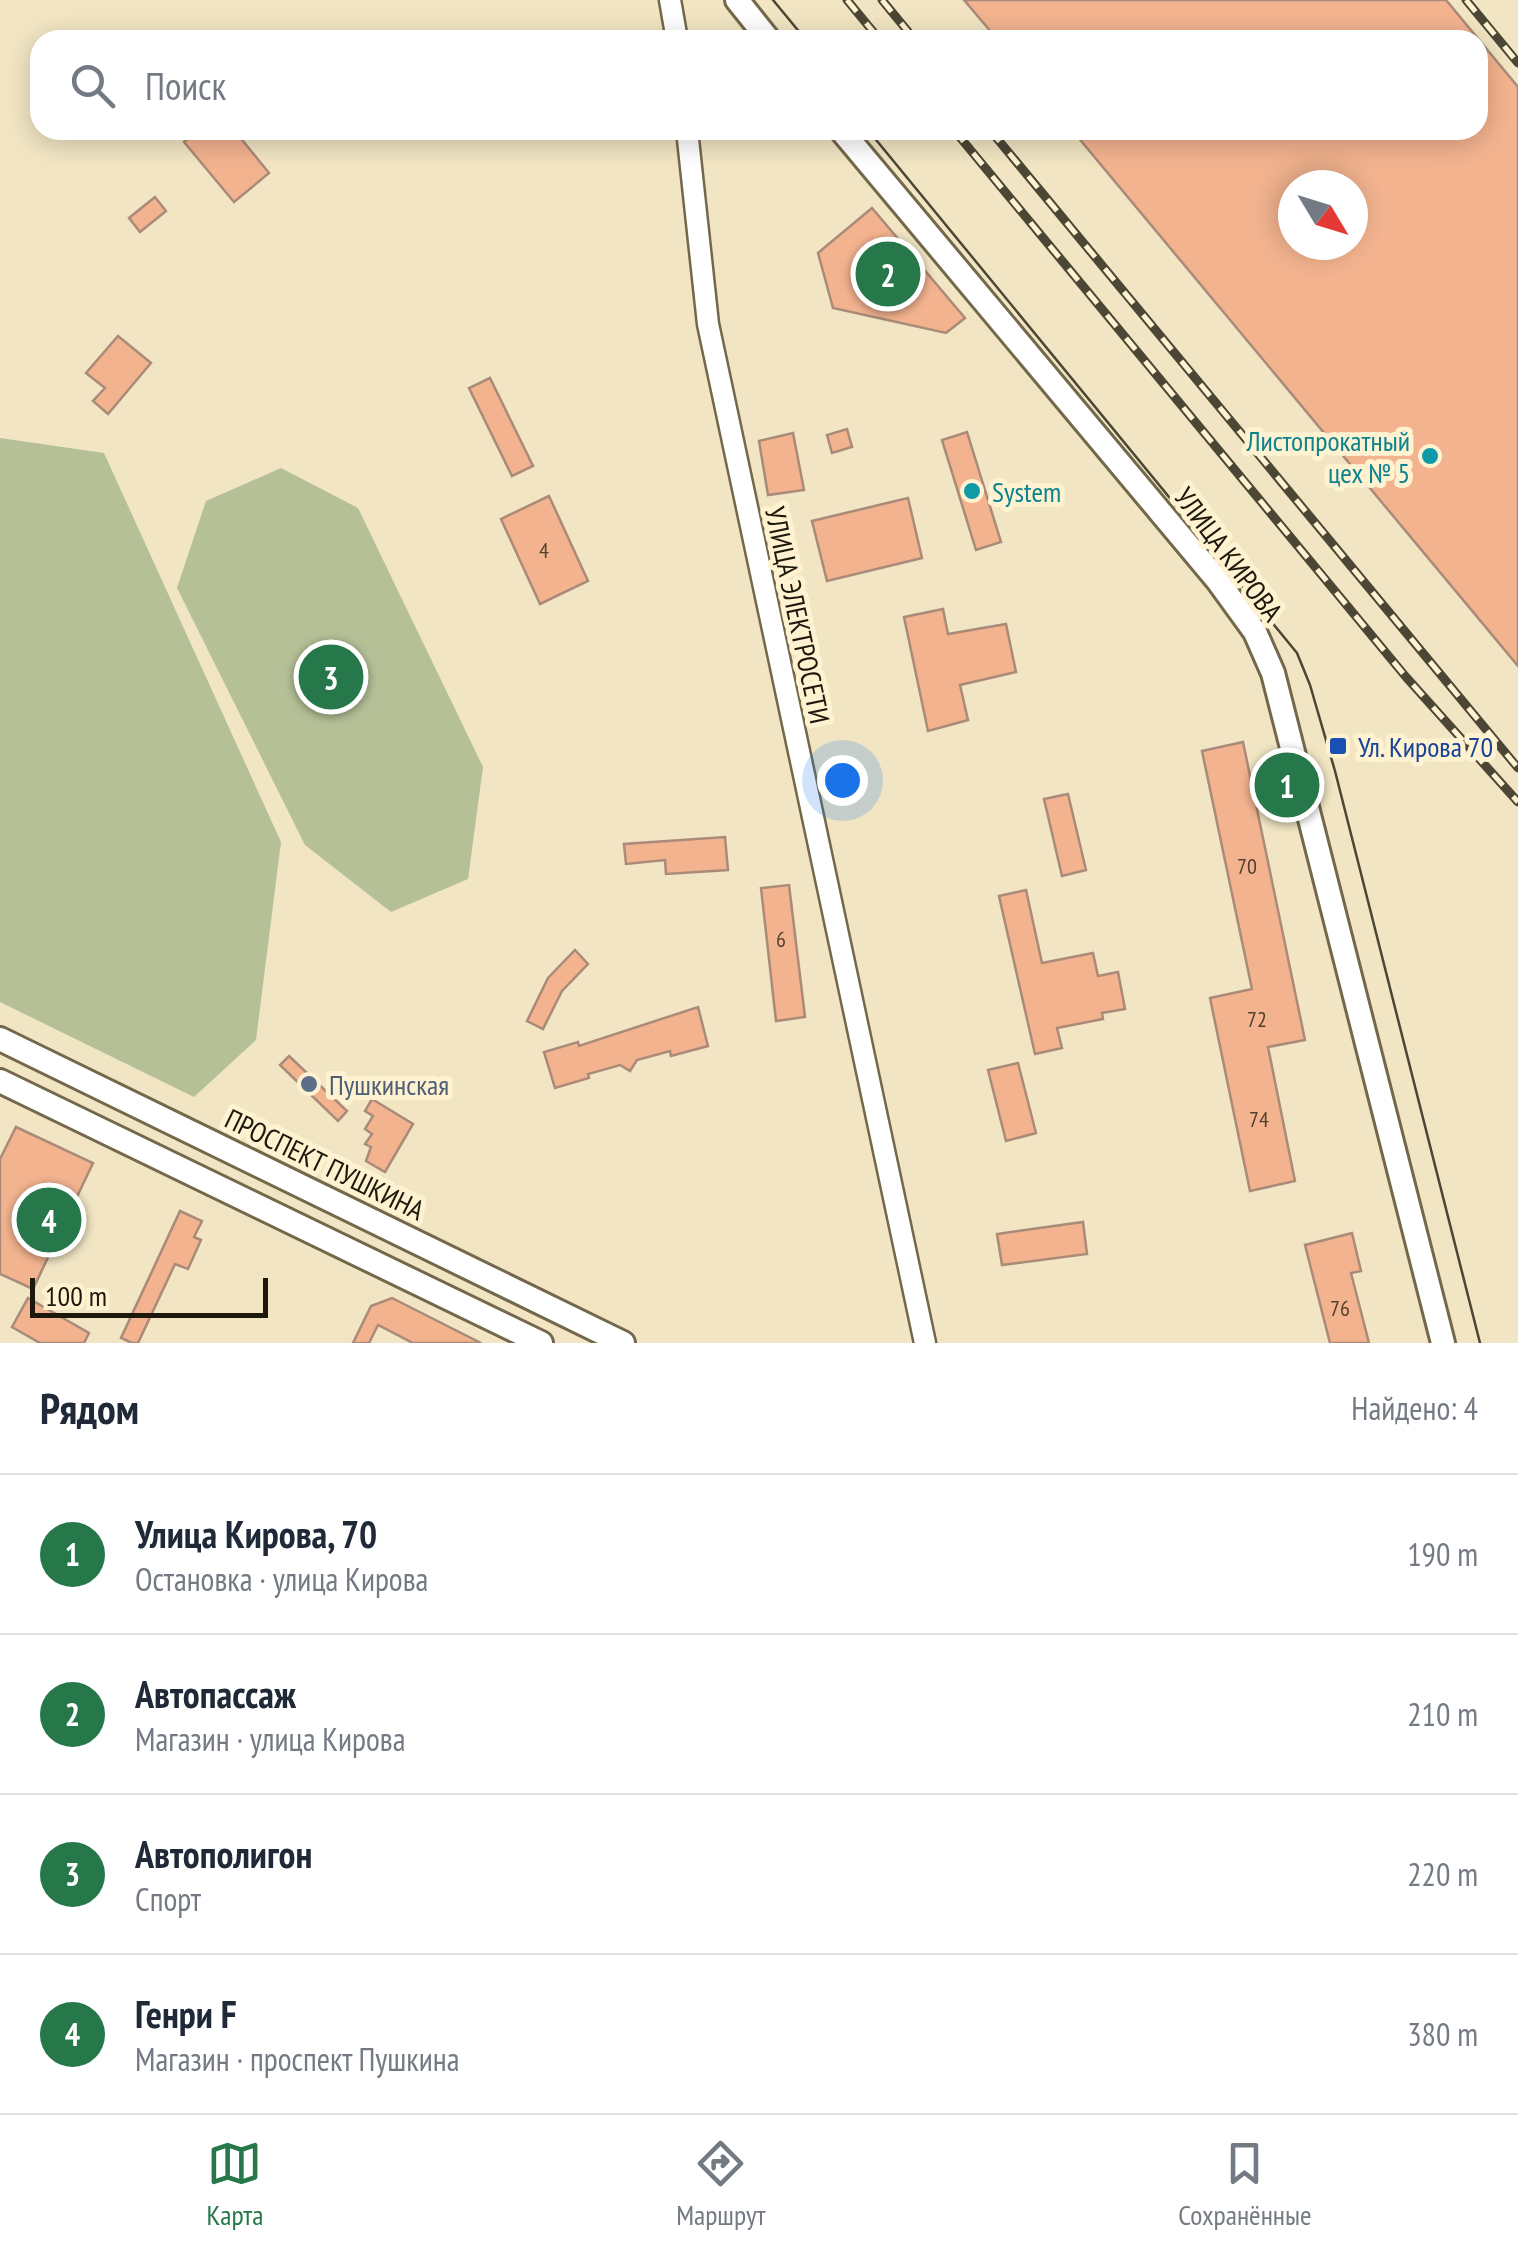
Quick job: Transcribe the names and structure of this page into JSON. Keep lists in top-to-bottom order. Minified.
{"streets":{"main road":["УЛИЦА КИРОВА","ПРОСПЕКТ ПУШКИНА"],"street":["УЛИЦА ЭЛЕКТРОСЕТИ"]},"places":{"other":["Листопрокатный цех № 5","System","Пушкинская"],"transit":["Ул. Кирова 70"]},"house_numbers":["4","70","6","72","74","76"],"scale_bar":"100 m","north":"bottom right","page":{"search":"Поиск","pins":["2","3","1","4"],"scale":"100 m","heading":["Рядом","Найдено: 4"],"list":[{"mark":"1","name":"Улица Кирова, 70","note":"Остановка · улица Кирова","value":"190 m"},{"mark":"2","name":"Автопассаж","note":"Магазин · улица Кирова","value":"210 m"},{"mark":"3","name":"Автополигон","note":"Спорт","value":"220 m"},{"mark":"4","name":"Генри F","note":"Магазин · проспект Пушкина","value":"380 m"}],"nav":["Карта","Маршрут","Сохранённые"]}}
